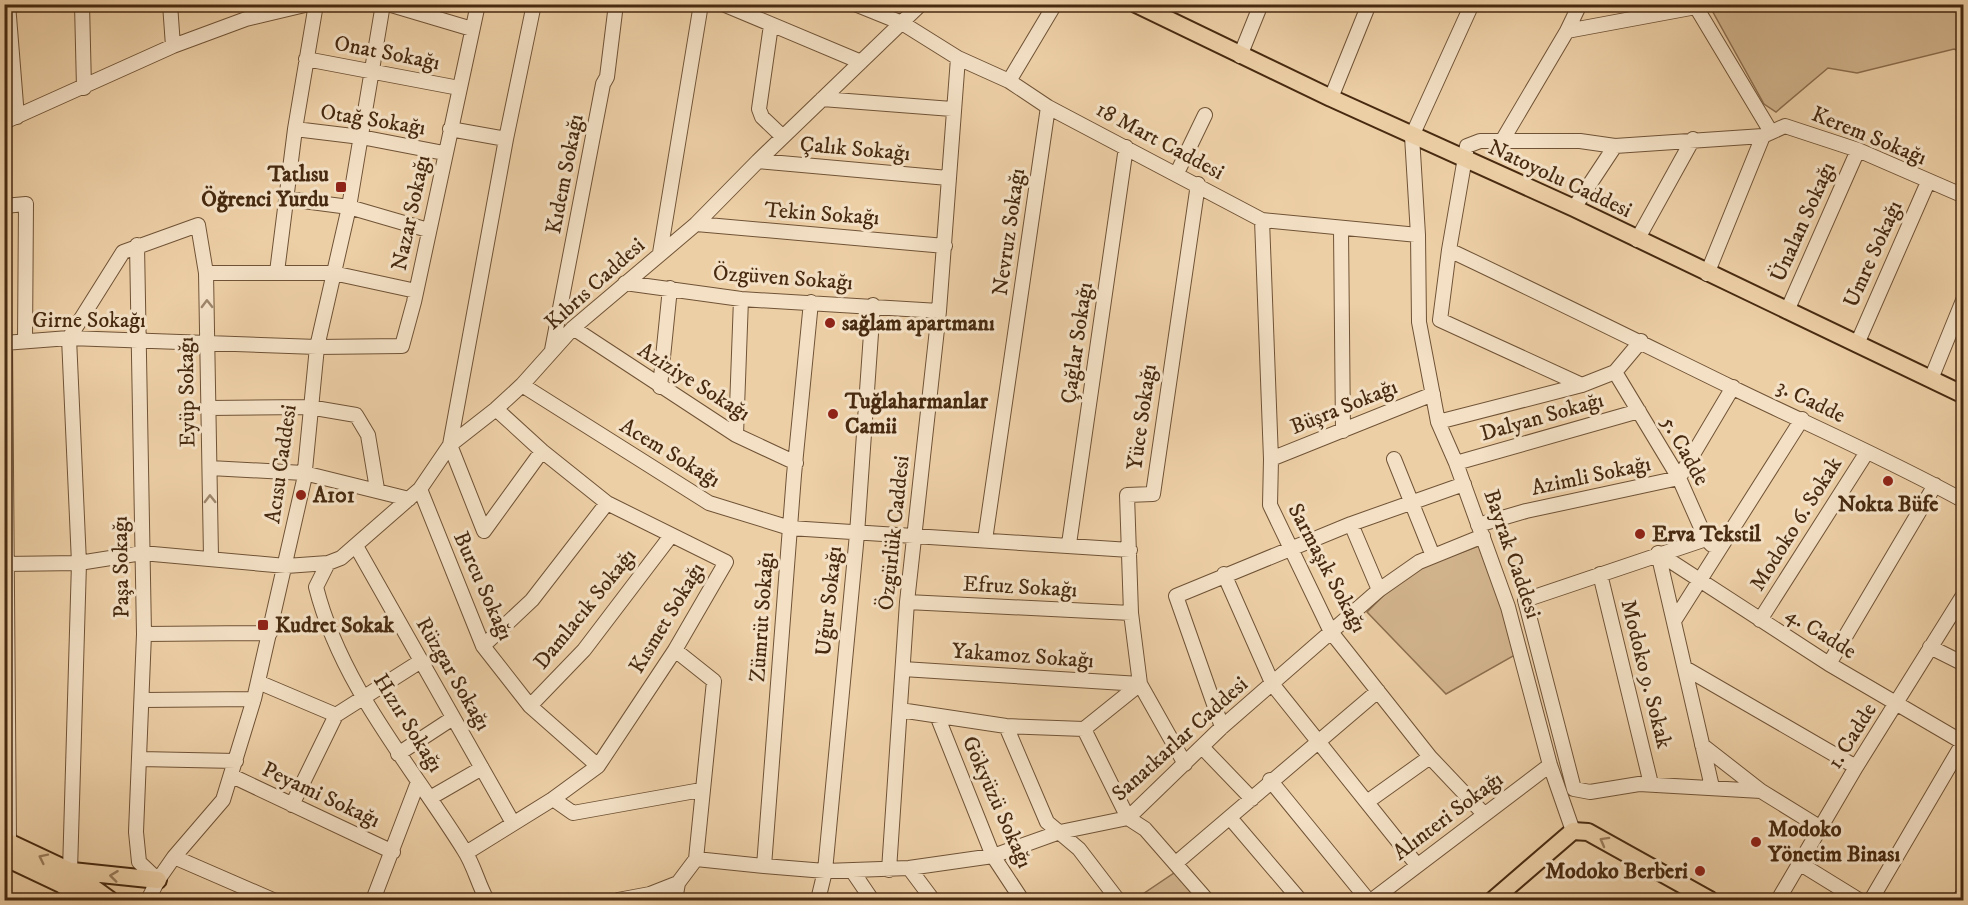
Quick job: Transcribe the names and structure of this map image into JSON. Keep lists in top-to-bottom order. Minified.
{"streets":{"main road":["Natoyolu Caddesi"],"street":["Onat Sokağı","Otağ Sokağı","Kerem Sokağı","18 Mart Caddesi","Çalık Sokağı","Kıdem Sokağı","Nazar Sokağı","Tekin Sokağı","Ünalan Sokağı","Nevruz Sokağı","Umre Sokağı","Özgüven Sokağı","Kıbrıs Caddesi","Girne Sokağı","Çağlar Sokağı","Aziziye Sokağı","Eyüp Sokağı","3. Cadde","Büşra Sokağı","Yüce Sokağı","Dalyan Sokağı","5. Cadde","Acem Sokağı","Acısu Caddesi","Azimli Sokağı","Modoko 6. Sokak","Özgürlük Caddesi","Bayrak Caddesi","Paşa Sokağı","Sarmaşık Sokağı","Burcu Sokağı","Efruz Sokağı","Uğur Sokağı","Damlacık Sokağı","Zümrüt Sokağı","Kısmet Sokağı","4. Cadde","Yakamoz Sokağı","Rüzgar Sokağı","Modoko 9. Sokak","Hızır Sokağı","1. Cadde","Sanatkarlar Caddesi","Peyami Sokağı","Gökyüzü Sokağı","Alınteri Sokağı"]},"crossings":[["Onat Sokağı","Nazar Sokağı"],["Onat Sokağı","Acısu Caddesi"],["Otağ Sokağı","Nazar Sokağı"],["Otağ Sokağı","Acısu Caddesi"],["Kerem Sokağı","Natoyolu Caddesi"],["Kerem Sokağı","Ünalan Sokağı"],["Kerem Sokağı","Umre Sokağı"],["18 Mart Caddesi","Nevruz Sokağı"],["18 Mart Caddesi","Kıbrıs Caddesi"],["18 Mart Caddesi","Çağlar Sokağı"],["18 Mart Caddesi","Yüce Sokağı"],["18 Mart Caddesi","Özgürlük Caddesi"],["18 Mart Caddesi","Bayrak Caddesi"],["18 Mart Caddesi","Sarmaşık Sokağı"],["Çalık Sokağı","Kıbrıs Caddesi"],["Çalık Sokağı","Özgürlük Caddesi"],["Kıdem Sokağı","Kıbrıs Caddesi"],["Natoyolu Caddesi","Ünalan Sokağı"],["Natoyolu Caddesi","Umre Sokağı"],["Natoyolu Caddesi","Bayrak Caddesi"],["Nazar Sokağı","Girne Sokağı"],["Nazar Sokağı","Acısu Caddesi"],["Tekin Sokağı","Kıbrıs Caddesi"],["Tekin Sokağı","Özgürlük Caddesi"],["Nevruz Sokağı","Acem Sokağı"],["Özgüven Sokağı","Kıbrıs Caddesi"],["Özgüven Sokağı","Özgürlük Caddesi"],["Özgüven Sokağı","Uğur Sokağı"],["Özgüven Sokağı","Zümrüt Sokağı"],["Kıbrıs Caddesi","Aziziye Sokağı"],["Kıbrıs Caddesi","Eyüp Sokağı"],["Kıbrıs Caddesi","Acem Sokağı"],["Kıbrıs Caddesi","Acısu Caddesi"],["Kıbrıs Caddesi","Paşa Sokağı"],["Kıbrıs Caddesi","Burcu Sokağı"],["Kıbrıs Caddesi","Kısmet Sokağı"],["Kıbrıs Caddesi","Rüzgar Sokağı"],["Kıbrıs Caddesi","Hızır Sokağı"],["Girne Sokağı","Eyüp Sokağı"],["Girne Sokağı","Acısu Caddesi"],["Girne Sokağı","Paşa Sokağı"],["Çağlar Sokağı","Acem Sokağı"],["Aziziye Sokağı","Zümrüt Sokağı"],["Eyüp Sokağı","Paşa Sokağı"],["3. Cadde","Modoko 6. Sokak"],["Büşra Sokağı","Bayrak Caddesi"],["Büşra Sokağı","Sarmaşık Sokağı"],["Yüce Sokağı","Acem Sokağı"],["Yüce Sokağı","Efruz Sokağı"],["Yüce Sokağı","Yakamoz Sokağı"],["Yüce Sokağı","Sanatkarlar Caddesi"],["Dalyan Sokağı","5. Cadde"],["Dalyan Sokağı","Bayrak Caddesi"],["5. Cadde","Azimli Sokağı"],["Acem Sokağı","Özgürlük Caddesi"],["Acem Sokağı","Uğur Sokağı"],["Acem Sokağı","Zümrüt Sokağı"],["Acısu Caddesi","Paşa Sokağı"],["Acısu Caddesi","Peyami Sokağı"],["Azimli Sokağı","Bayrak Caddesi"],["Azimli Sokağı","Sanatkarlar Caddesi"],["Modoko 6. Sokak","4. Cadde"],["Özgürlük Caddesi","Efruz Sokağı"],["Özgürlük Caddesi","Yakamoz Sokağı"],["Özgürlük Caddesi","Sanatkarlar Caddesi"],["Bayrak Caddesi","Sanatkarlar Caddesi"],["Bayrak Caddesi","Alınteri Sokağı"],["Sarmaşık Sokağı","Sanatkarlar Caddesi"],["Sarmaşık Sokağı","Alınteri Sokağı"],["Burcu Sokağı","Damlacık Sokağı"],["Burcu Sokağı","Kısmet Sokağı"],["Uğur Sokağı","Sanatkarlar Caddesi"],["Damlacık Sokağı","Kısmet Sokağı"],["Zümrüt Sokağı","Sanatkarlar Caddesi"],["Kısmet Sokağı","Rüzgar Sokağı"],["Kısmet Sokağı","Hızır Sokağı"],["4. Cadde","1. Cadde"],["Sanatkarlar Caddesi","Gökyüzü Sokağı"]],"one_way":["Eyüp Sokağı"],"places":{"transit":["Tatlısu Öğrenci Yurdu","Kudret Sokak"],"other":["sağlam apartmanı","Tuğlaharmanlar Camii","Nokta Büfe","A101","Erva Tekstil","Modoko Yönetim Binası","Modoko Berberi"]}}
